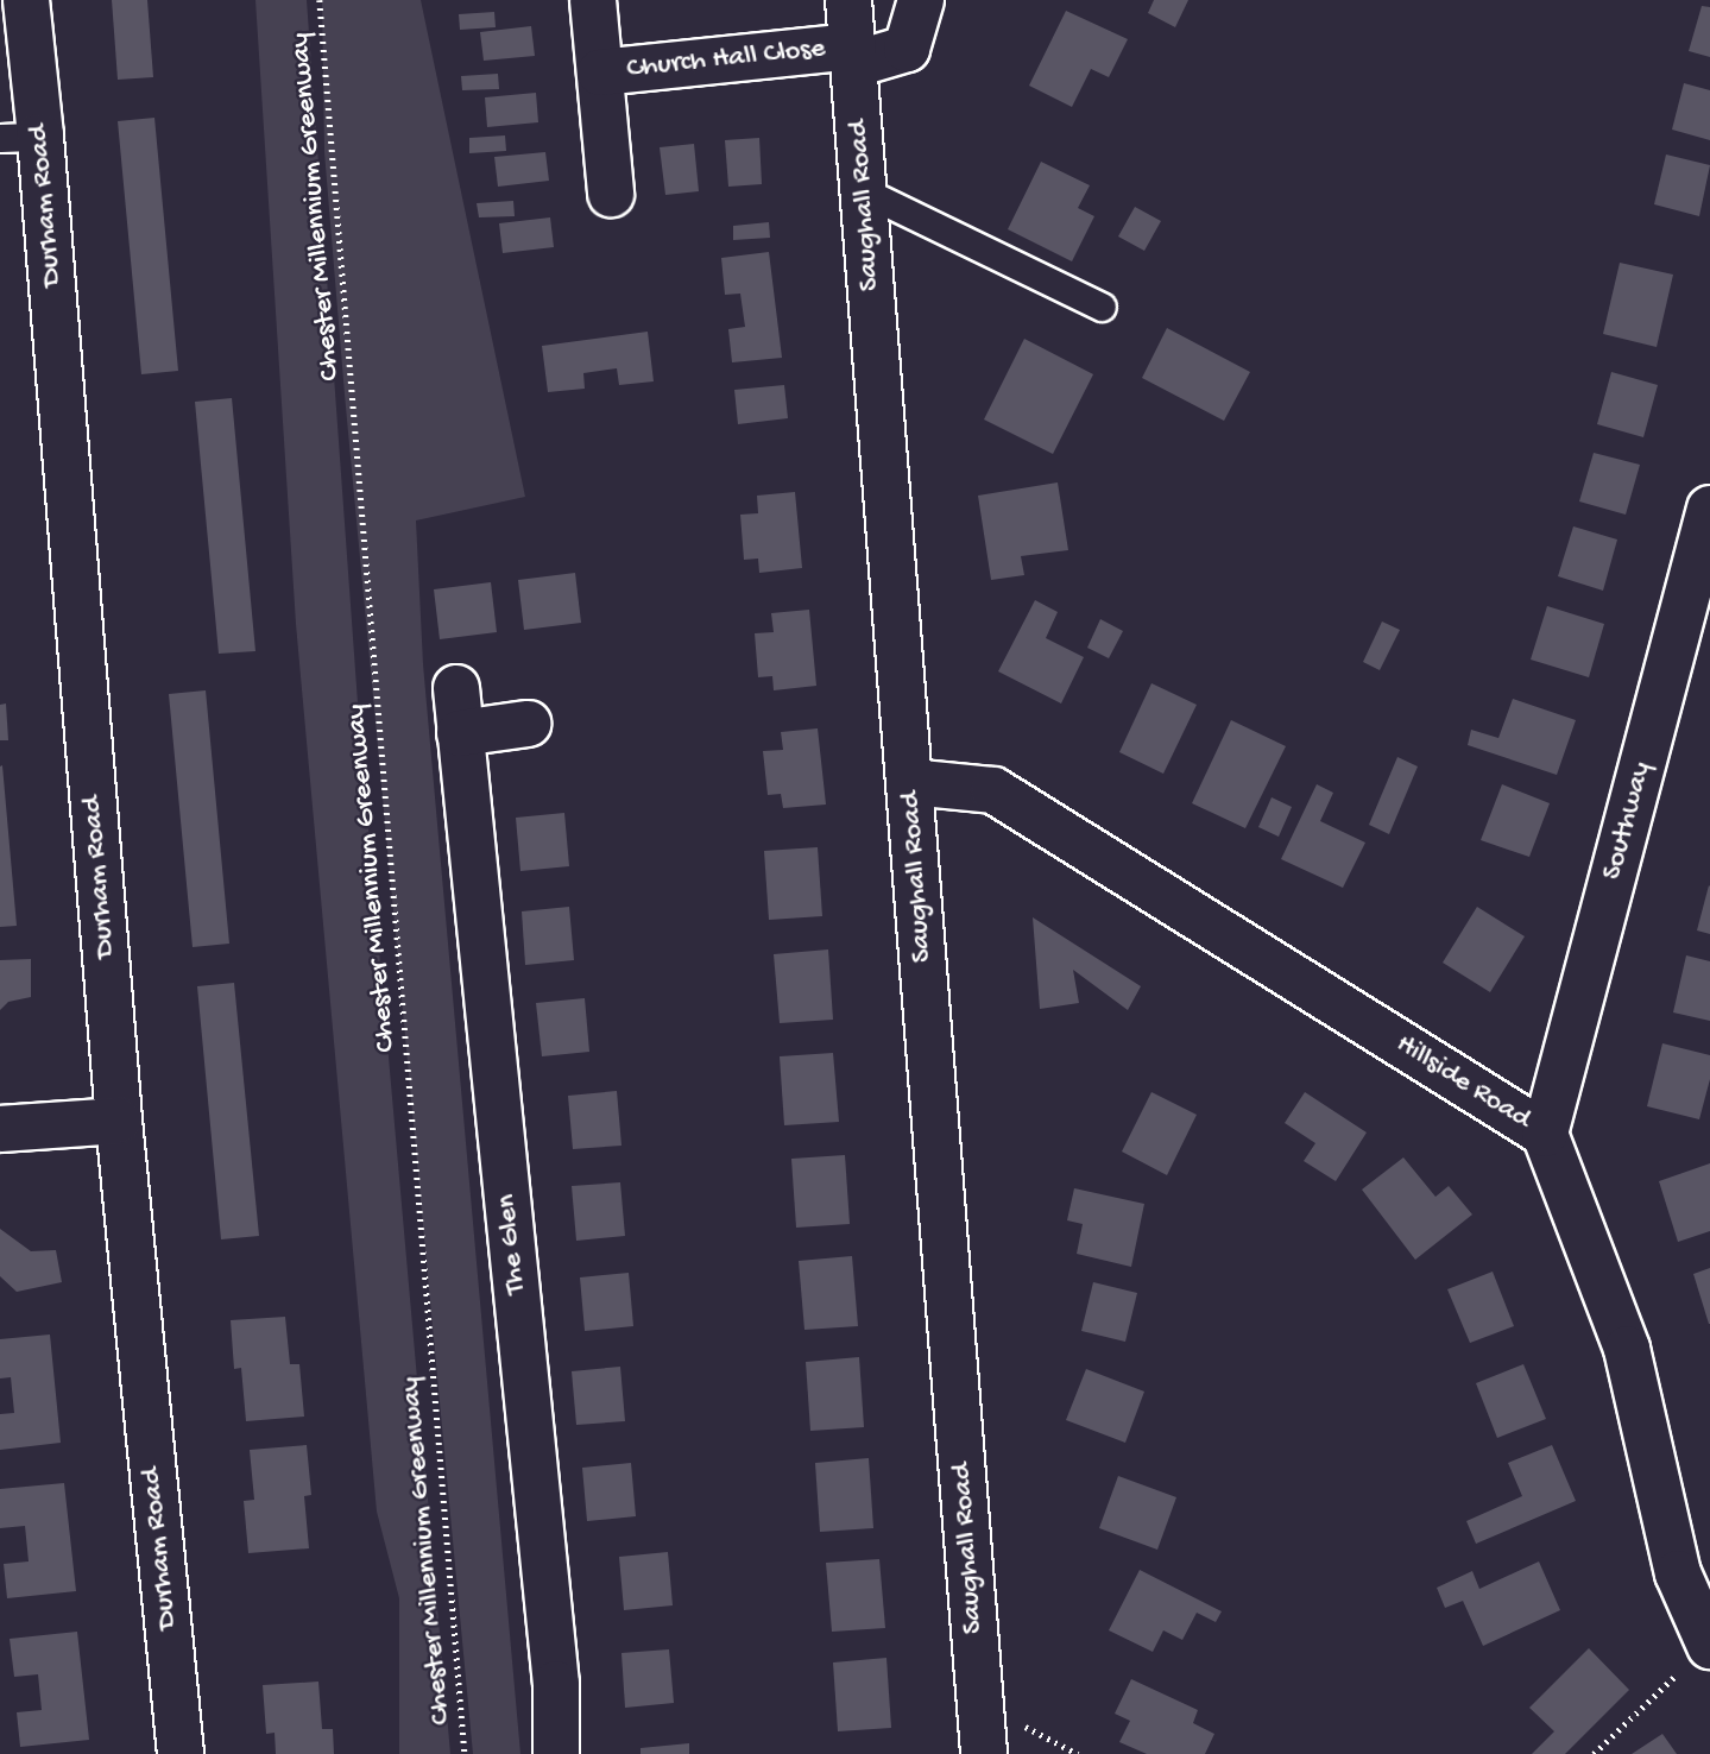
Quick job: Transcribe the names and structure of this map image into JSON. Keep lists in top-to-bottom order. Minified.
{"streets":{"street":["Church Hall Close","Durham Road","Saughall Road","Southway","Hillside Road","The Glen"],"path":["Chester Millennium Greenway"]},"crossings":[["Church Hall Close","Saughall Road"],["Saughall Road","Hillside Road"],["Southway","Hillside Road"]]}
